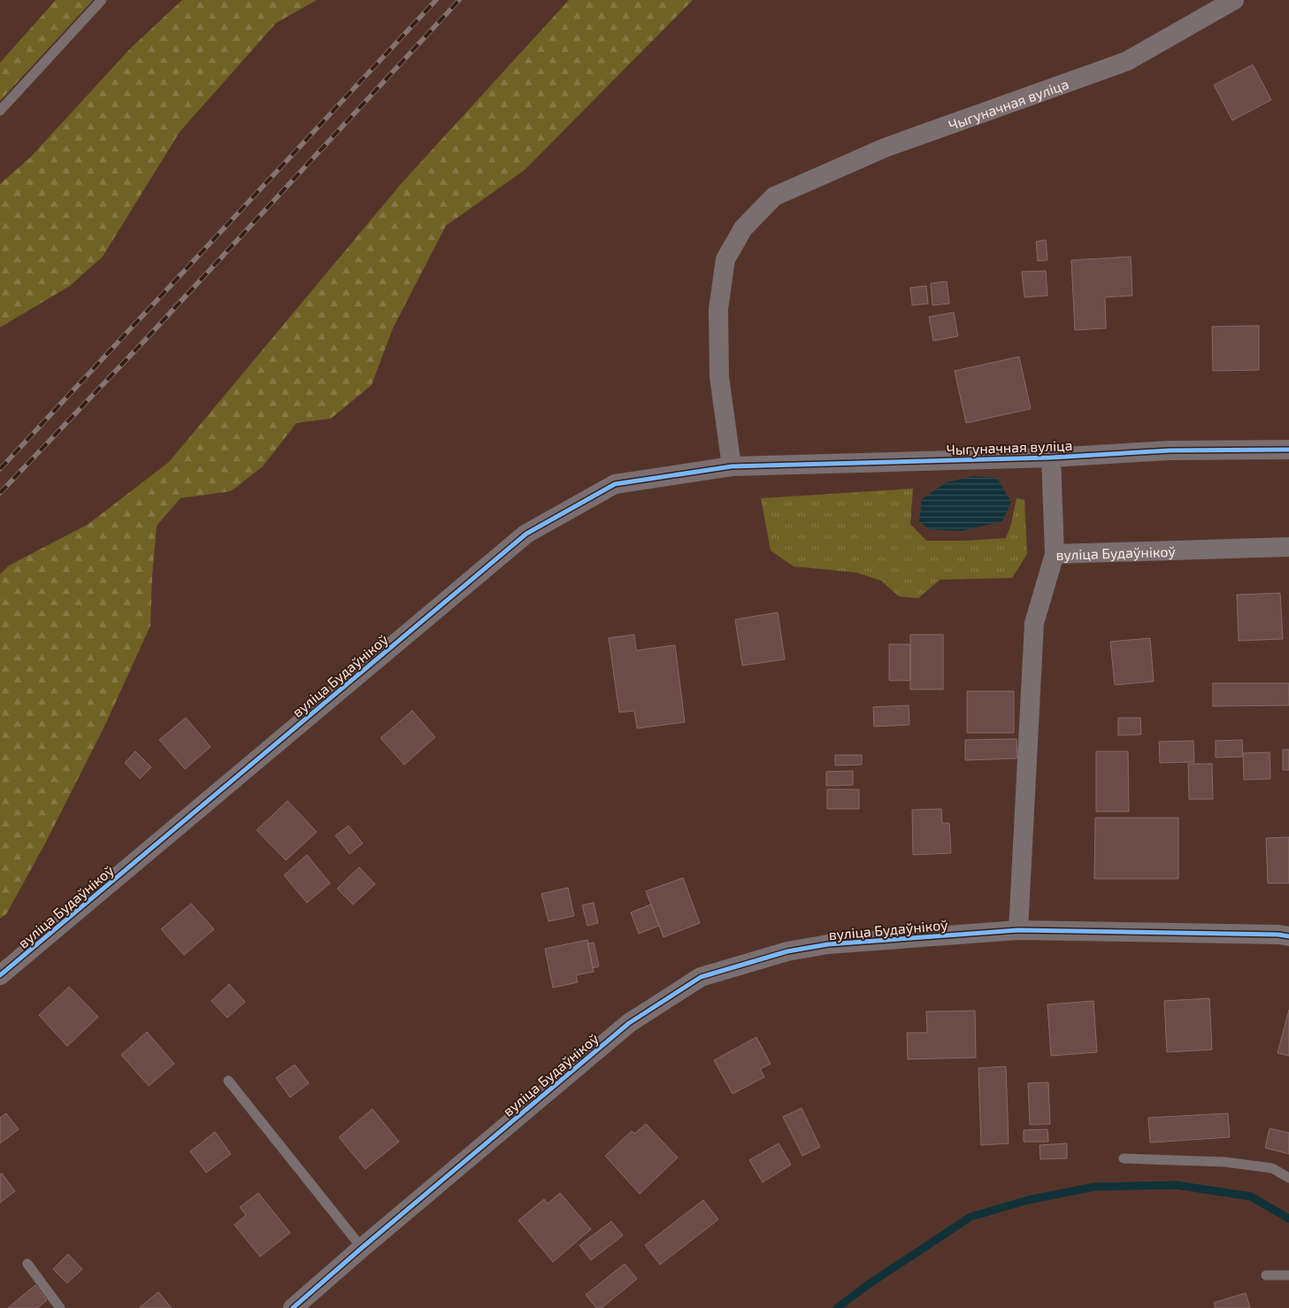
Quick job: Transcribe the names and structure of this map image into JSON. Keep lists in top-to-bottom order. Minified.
{"streets":{"street":["Чыгуначная вуліца","вуліца Будаўнікоў"]},"crossings":[["Чыгуначная вуліца","вуліца Будаўнікоў"]]}
